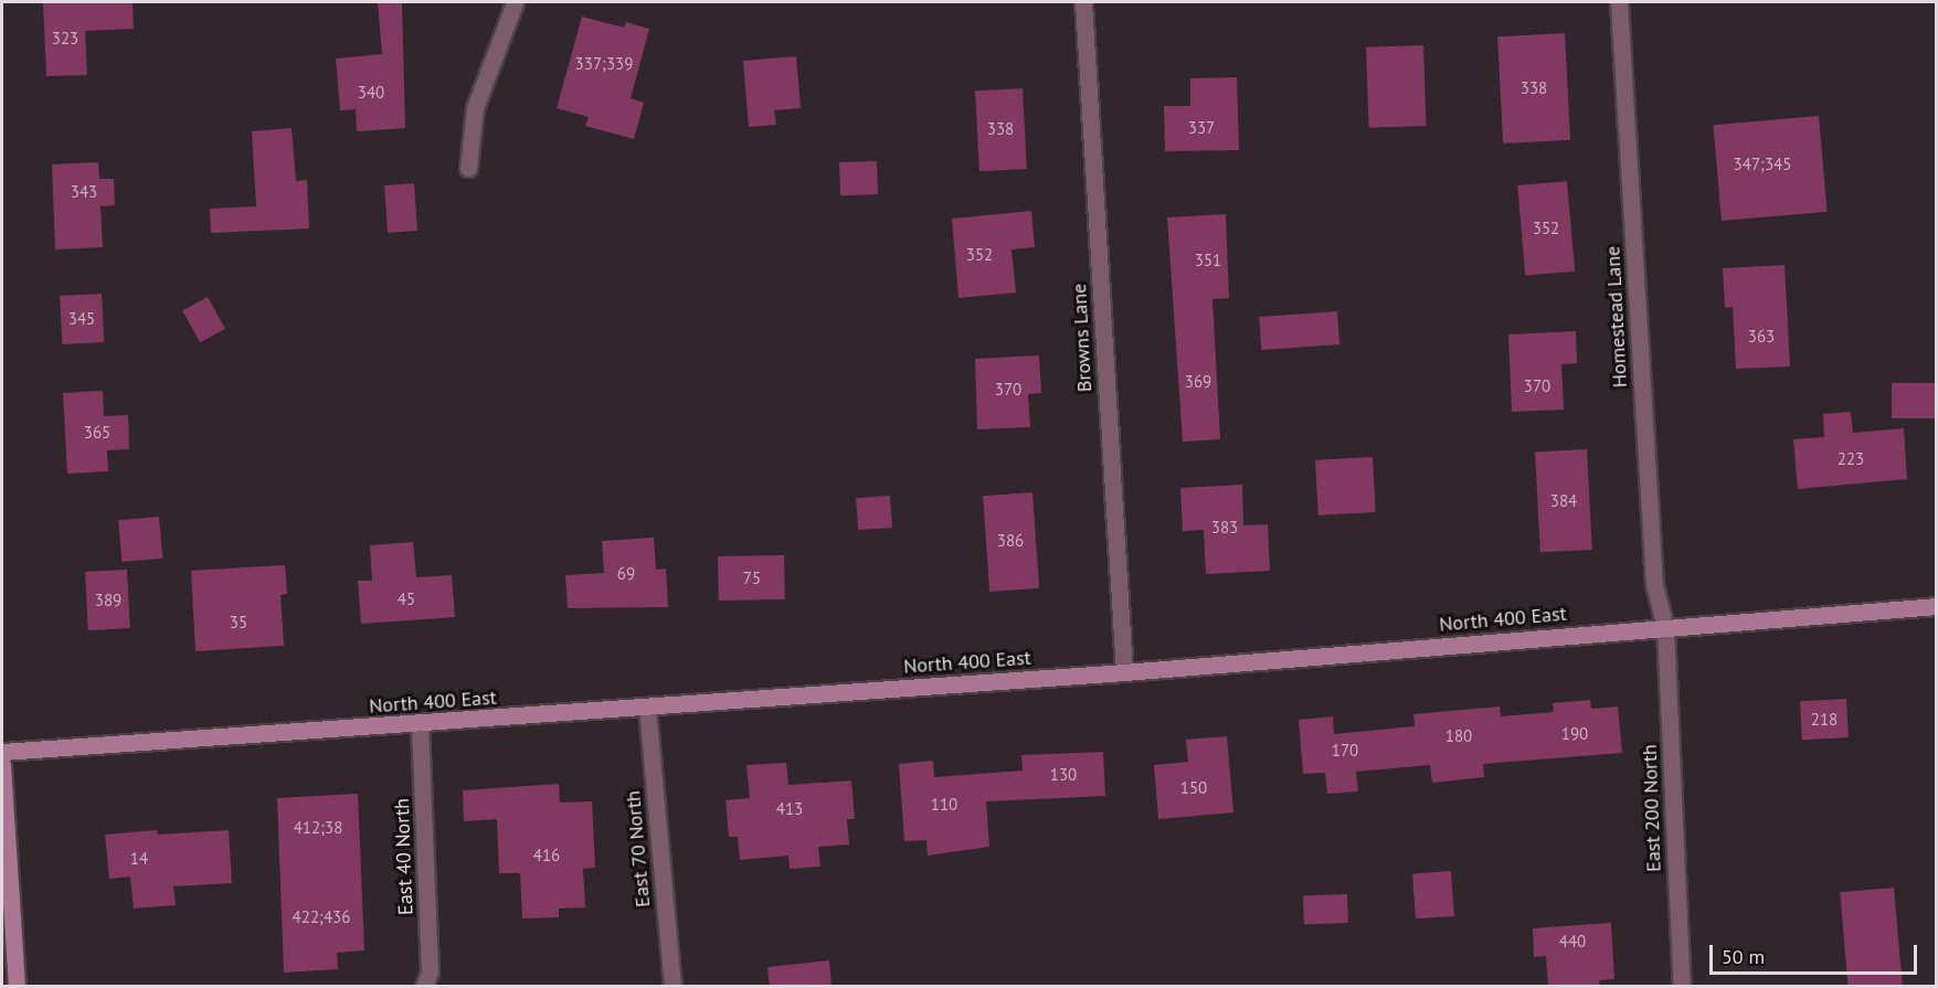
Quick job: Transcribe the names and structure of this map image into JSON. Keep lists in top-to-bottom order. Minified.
{"streets":{"street":["Homestead Lane","Browns Lane","North 400 East","East 200 North","East 70 North","East 40 North"]},"crossings":[["Homestead Lane","North 400 East"],["Homestead Lane","East 200 North"],["Browns Lane","North 400 East"],["North 400 East","East 200 North"],["North 400 East","East 70 North"],["North 400 East","East 40 North"]],"house_numbers":["323","337;339","338","340","337","338","347;345","343","352","352","351","345","363","369","370","370","365","223","384","383","386","69","75","45","389","35","218","190","180","170","130","150","110","413","412;38","416","14","422;436","440"],"scale_bar":"50 m"}
